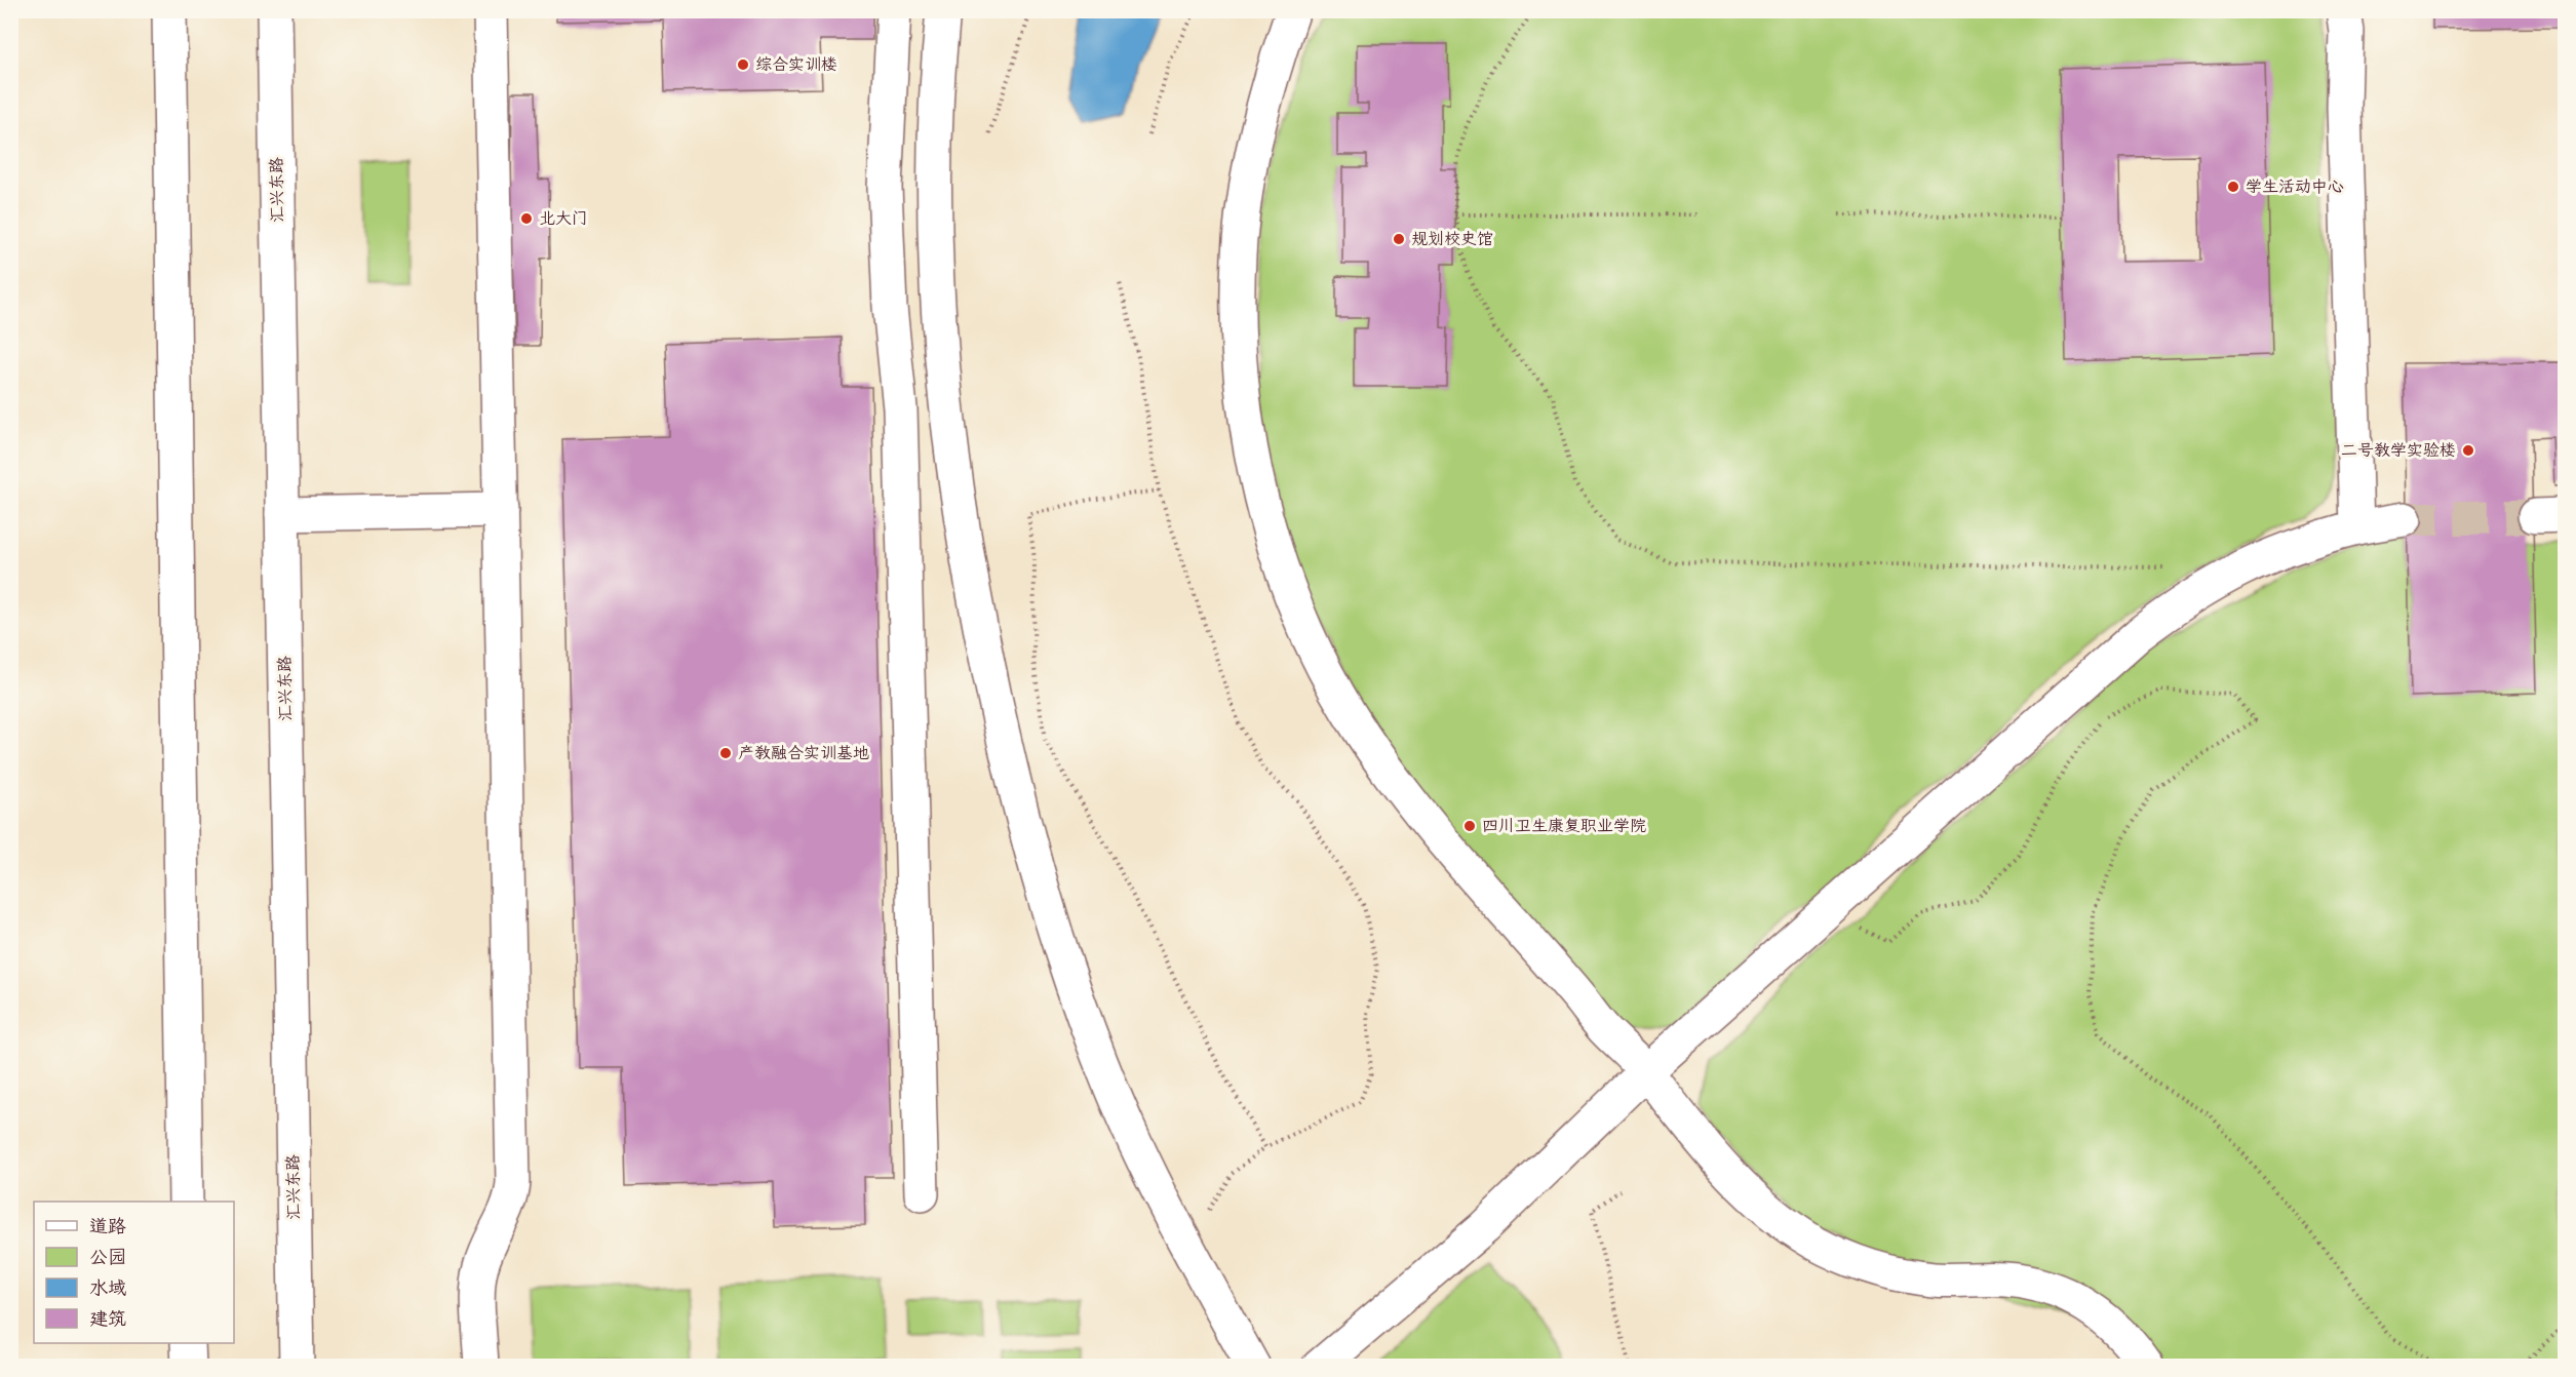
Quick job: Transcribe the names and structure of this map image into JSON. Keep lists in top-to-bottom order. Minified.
{"streets":{"main road":["汇兴东路"]},"places":["综合实训楼","学生活动中心","北大门","规划校史馆","二号教学实验楼","产教融合实训基地","四川卫生康复职业学院"],"legend":["道路","公园","水域","建筑"]}
